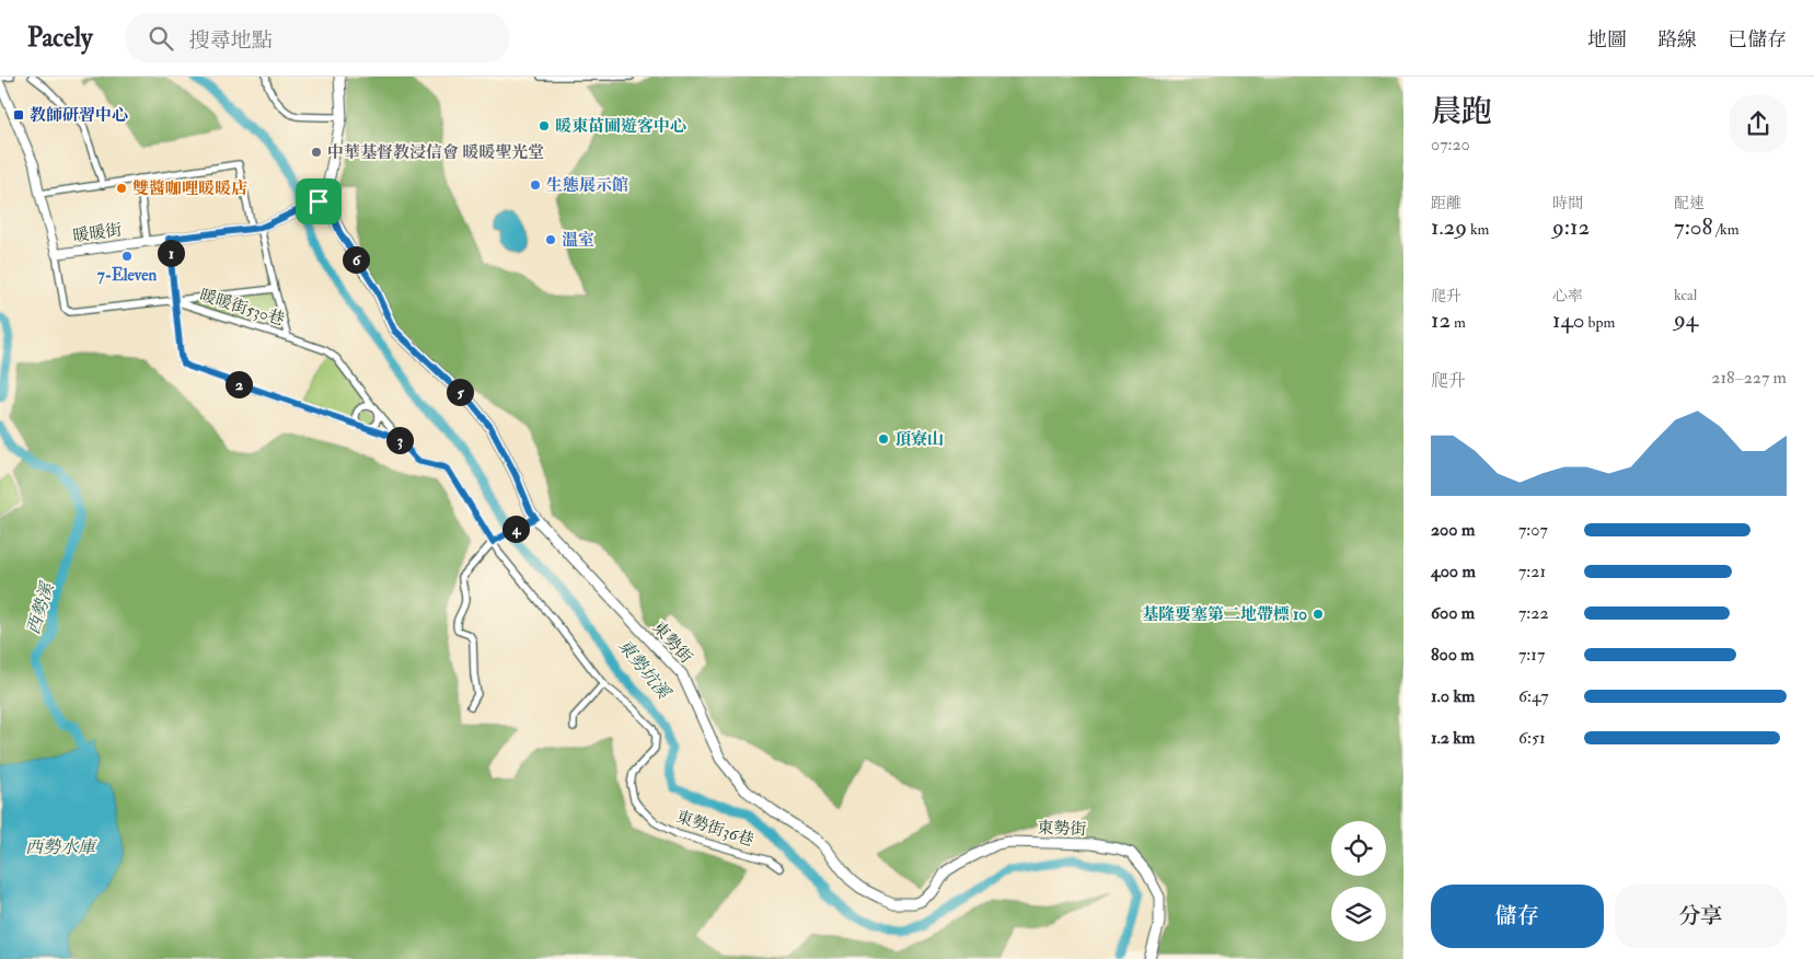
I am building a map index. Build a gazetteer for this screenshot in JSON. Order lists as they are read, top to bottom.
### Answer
{
  "streets": {
    "main road": ["東勢街"],
    "street": ["暖暖街", "暖暖街530巷", "東勢街36巷"]
  },
  "crossings": [
    ["暖暖街", "暖暖街530巷"],
    ["暖暖街", "東勢街"],
    ["暖暖街530巷", "東勢街36巷"]
  ],
  "water": ["西勢溪", "東勢坑溪", "西勢水庫"],
  "places": {
    "transit": ["教師研習中心"],
    "other": [
      "暖東苗圃遊客中心",
      "中華基督教浸信會 暖暖聖光堂",
      "生態展示館",
      "雙醬咖哩暖暖店",
      "溫室",
      "7-Eleven",
      "頂寮山",
      "基隆要塞第二地帶標 10"
    ]
  },
  "page": {
    "header": "Pacely",
    "search": "搜尋地點",
    "nav": ["地圖", "路線", "已儲存"],
    "heading": ["晨跑", "07:20"],
    "stats": [
      ["距離", "1.29 km"],
      ["時間", "9:12"],
      ["配速", "7:08 /km"],
      ["爬升", "12 m"],
      ["心率", "140 bpm"],
      ["kcal", "94"]
    ],
    "pins": [
      "1",
      "6",
      "2",
      "5",
      "3",
      "4"
    ],
    "chart": ["爬升", "218–227 m"],
    "list": [
      {
        "name": "200 m",
        "note": "7:07"
      },
      {
        "name": "400 m",
        "note": "7:21"
      },
      {
        "name": "600 m",
        "note": "7:22"
      },
      {
        "name": "800 m",
        "note": "7:17"
      },
      {
        "name": "1.0 km",
        "note": "6:47"
      },
      {
        "name": "1.2 km",
        "note": "6:51"
      }
    ],
    "buttons": ["儲存", "分享"]
  }
}
